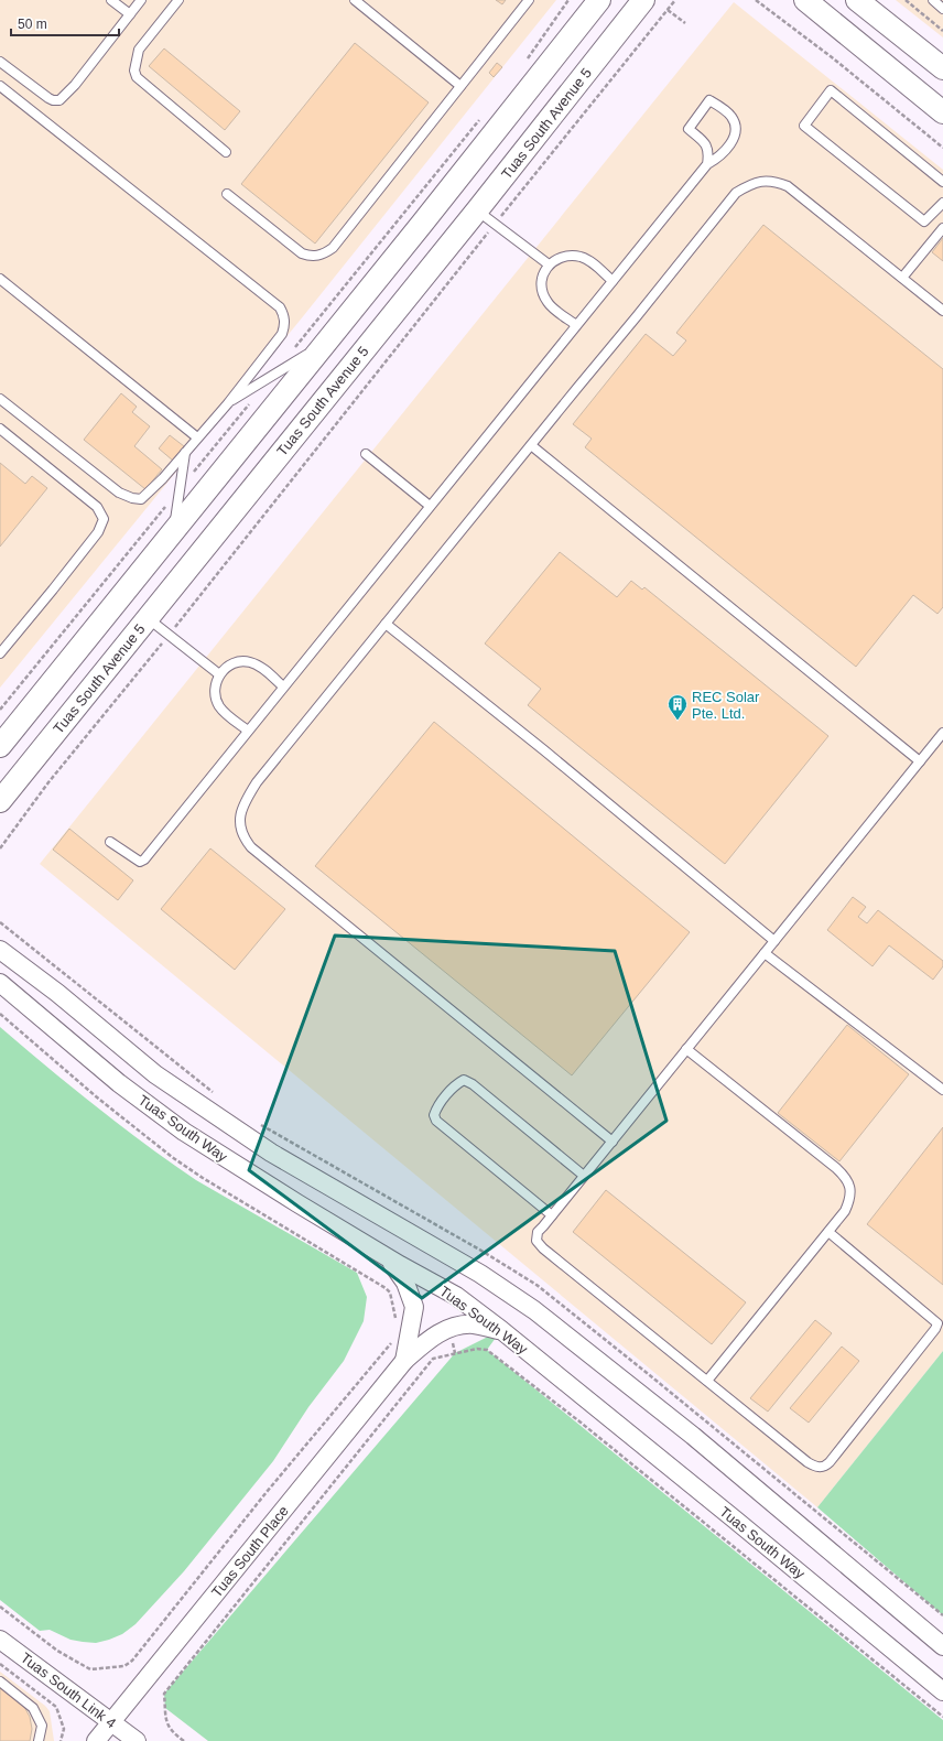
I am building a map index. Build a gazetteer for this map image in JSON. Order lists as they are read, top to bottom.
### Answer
{
  "streets": {
    "street": [
      "Tuas South Avenue 5",
      "Tuas South Way",
      "Tuas South Place",
      "Tuas South Link 4"
    ]
  },
  "crossings": [
    ["Tuas South Way", "Tuas South Place"],
    ["Tuas South Place", "Tuas South Link 4"]
  ],
  "places": {
    "building": ["REC Solar Pte. Ltd."]
  },
  "scale_bar": "50 m"
}
